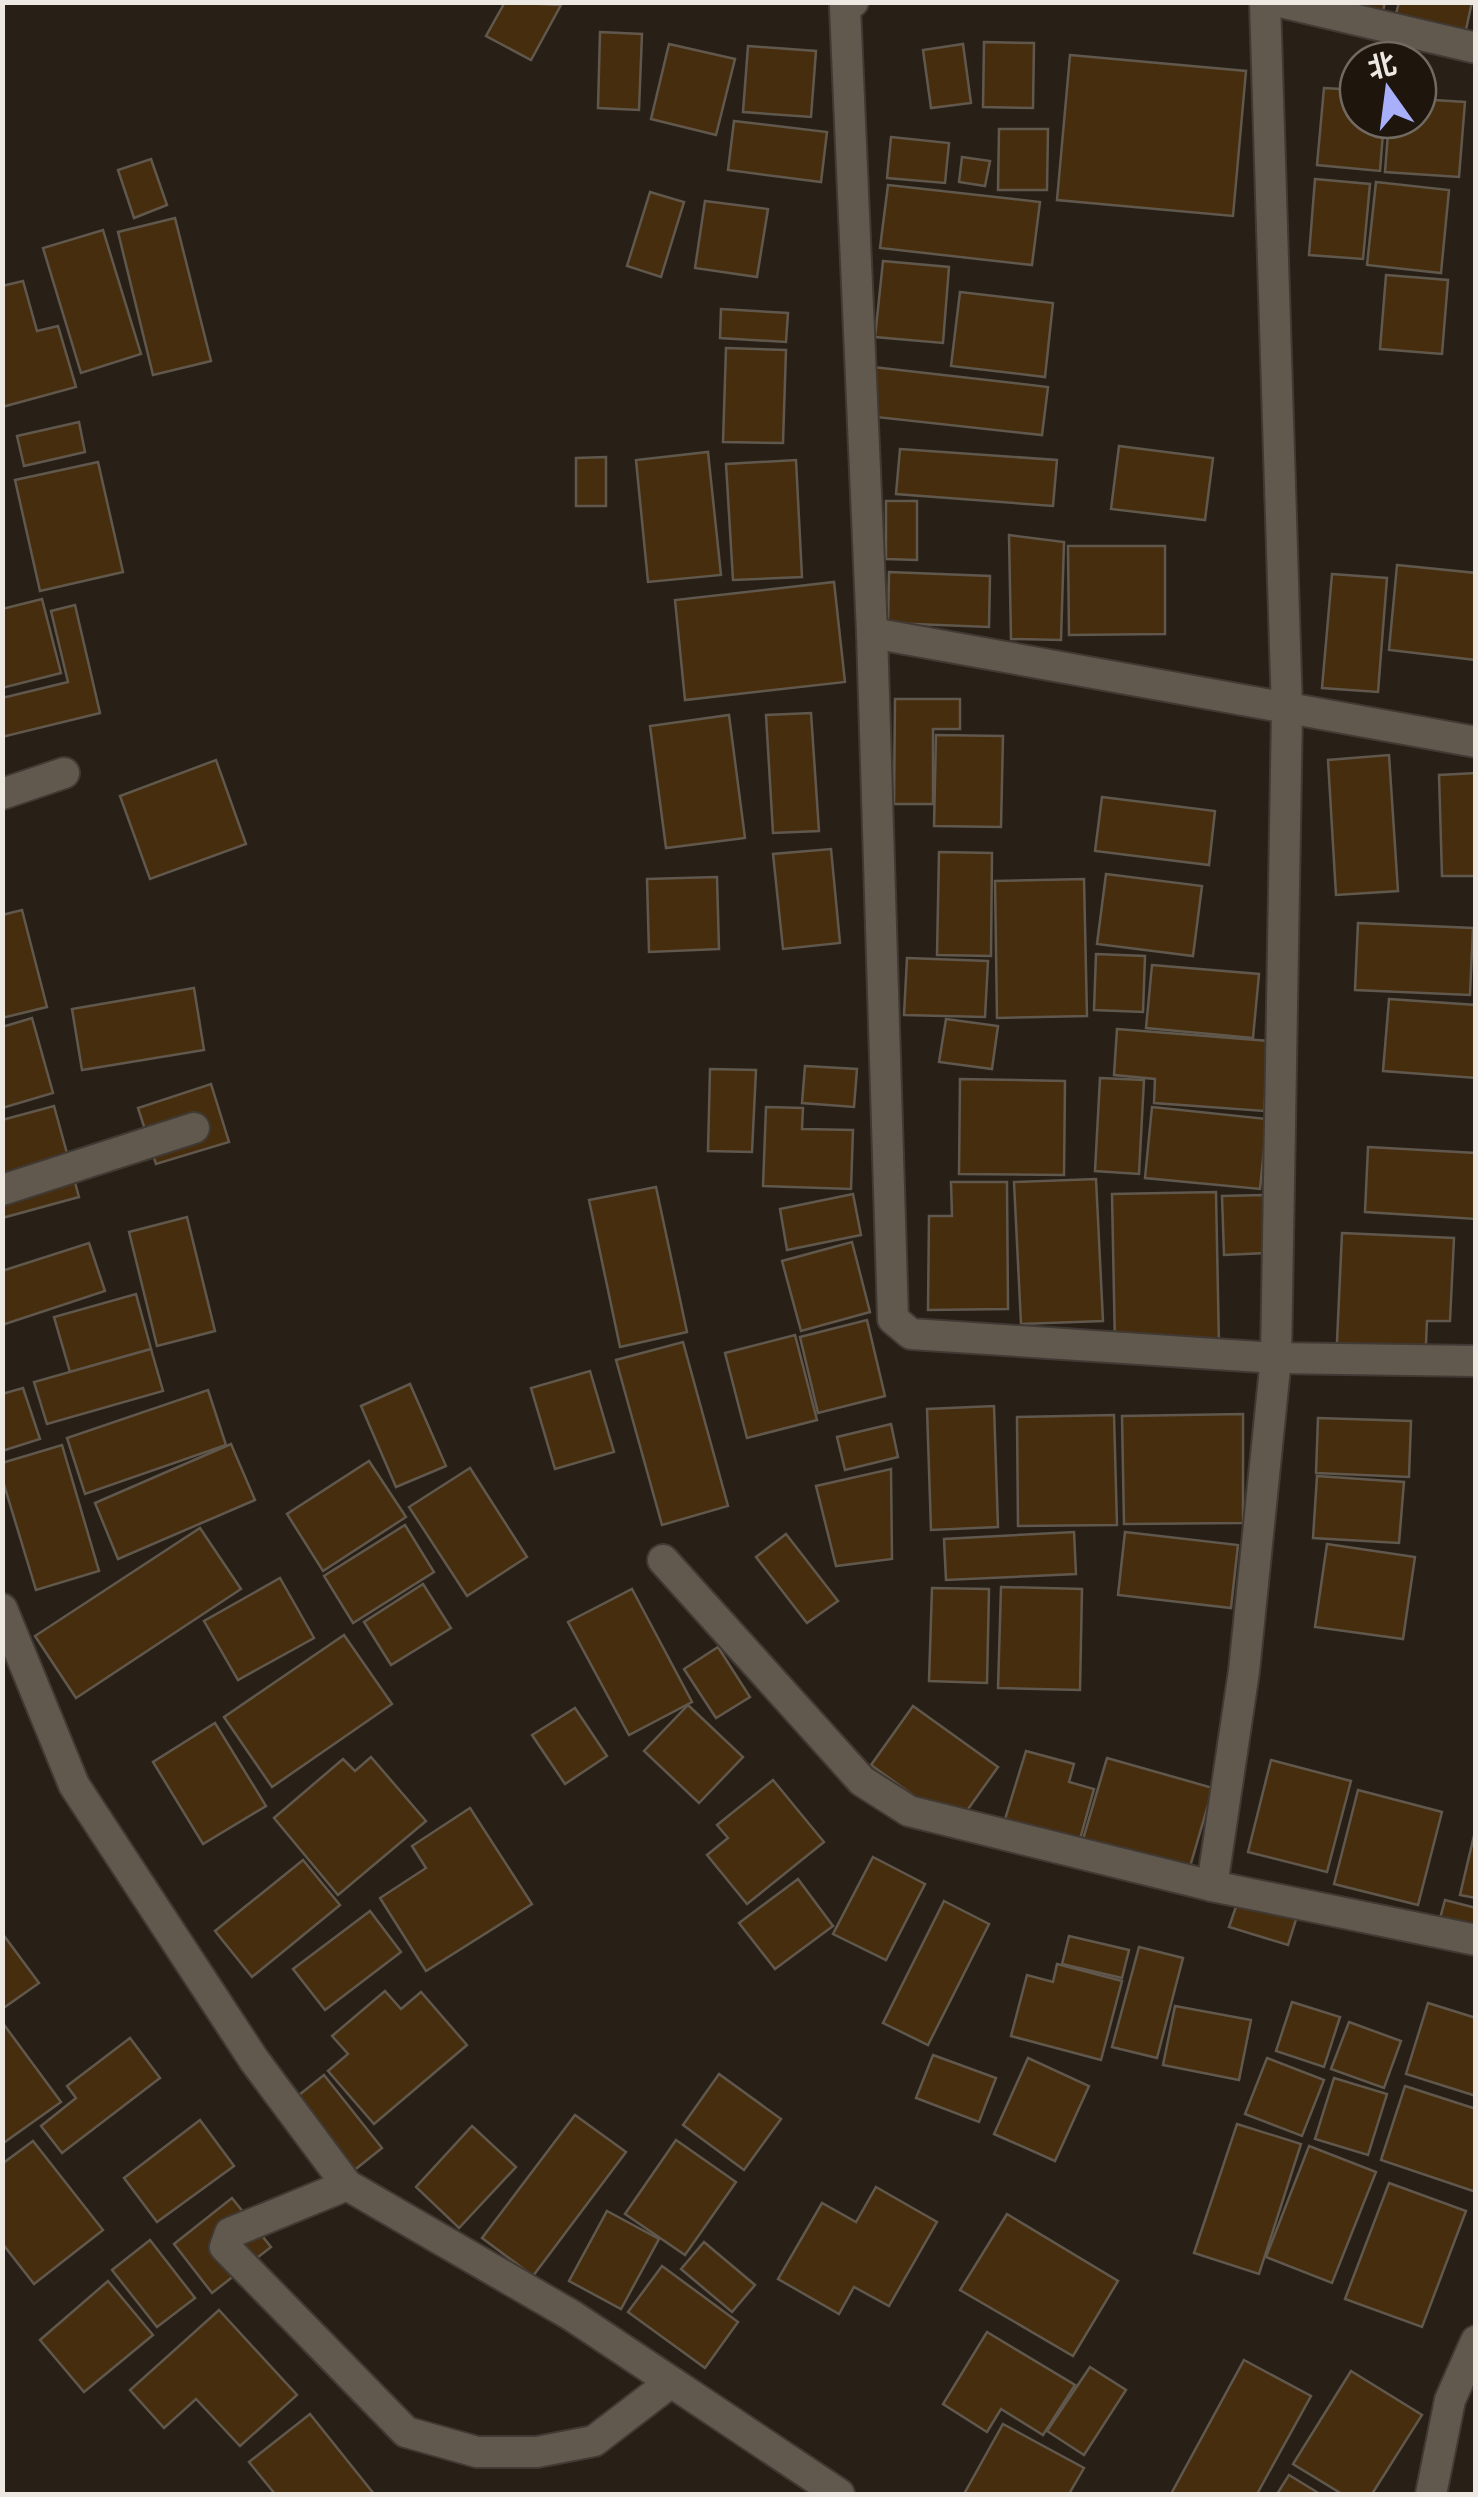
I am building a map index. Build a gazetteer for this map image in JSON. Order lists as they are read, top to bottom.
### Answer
{
  "north": "top"
}
